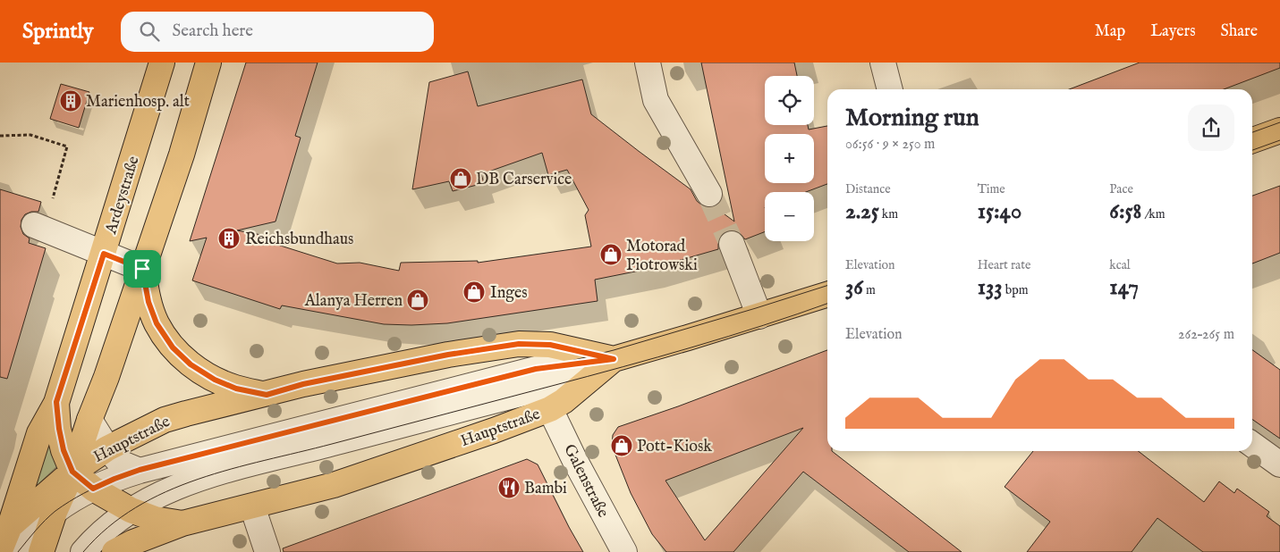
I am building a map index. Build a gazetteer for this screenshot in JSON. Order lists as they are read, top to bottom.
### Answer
{
  "streets": {
    "main road": ["Ardeystraße", "Hauptstraße"],
    "street": ["Galenstraße"]
  },
  "crossings": [
    ["Ardeystraße", "Hauptstraße"],
    ["Hauptstraße", "Galenstraße"]
  ],
  "places": {
    "building": ["Marienhosp. alt", "Reichsbundhaus"],
    "shop": [
      "DB Carservice",
      "Motorad Piotrowski",
      "Inges",
      "Alanya Herren",
      "Pott-Kiosk"
    ],
    "restaurant": ["Bambi"]
  },
  "page": {
    "header": "Sprintly",
    "search": "Search here",
    "nav": ["Map", "Layers", "Share"],
    "map_buttons": ["+", "−"],
    "heading": ["Morning run", "06:56 · 9 × 250 m"],
    "stats": [
      ["Distance", "2.25 km"],
      ["Time", "15:40"],
      ["Pace", "6:58 /km"],
      ["Elevation", "36 m"],
      ["Heart rate", "133 bpm"],
      ["kcal", "147"]
    ],
    "chart": ["Elevation", "262–265 m"]
  }
}
